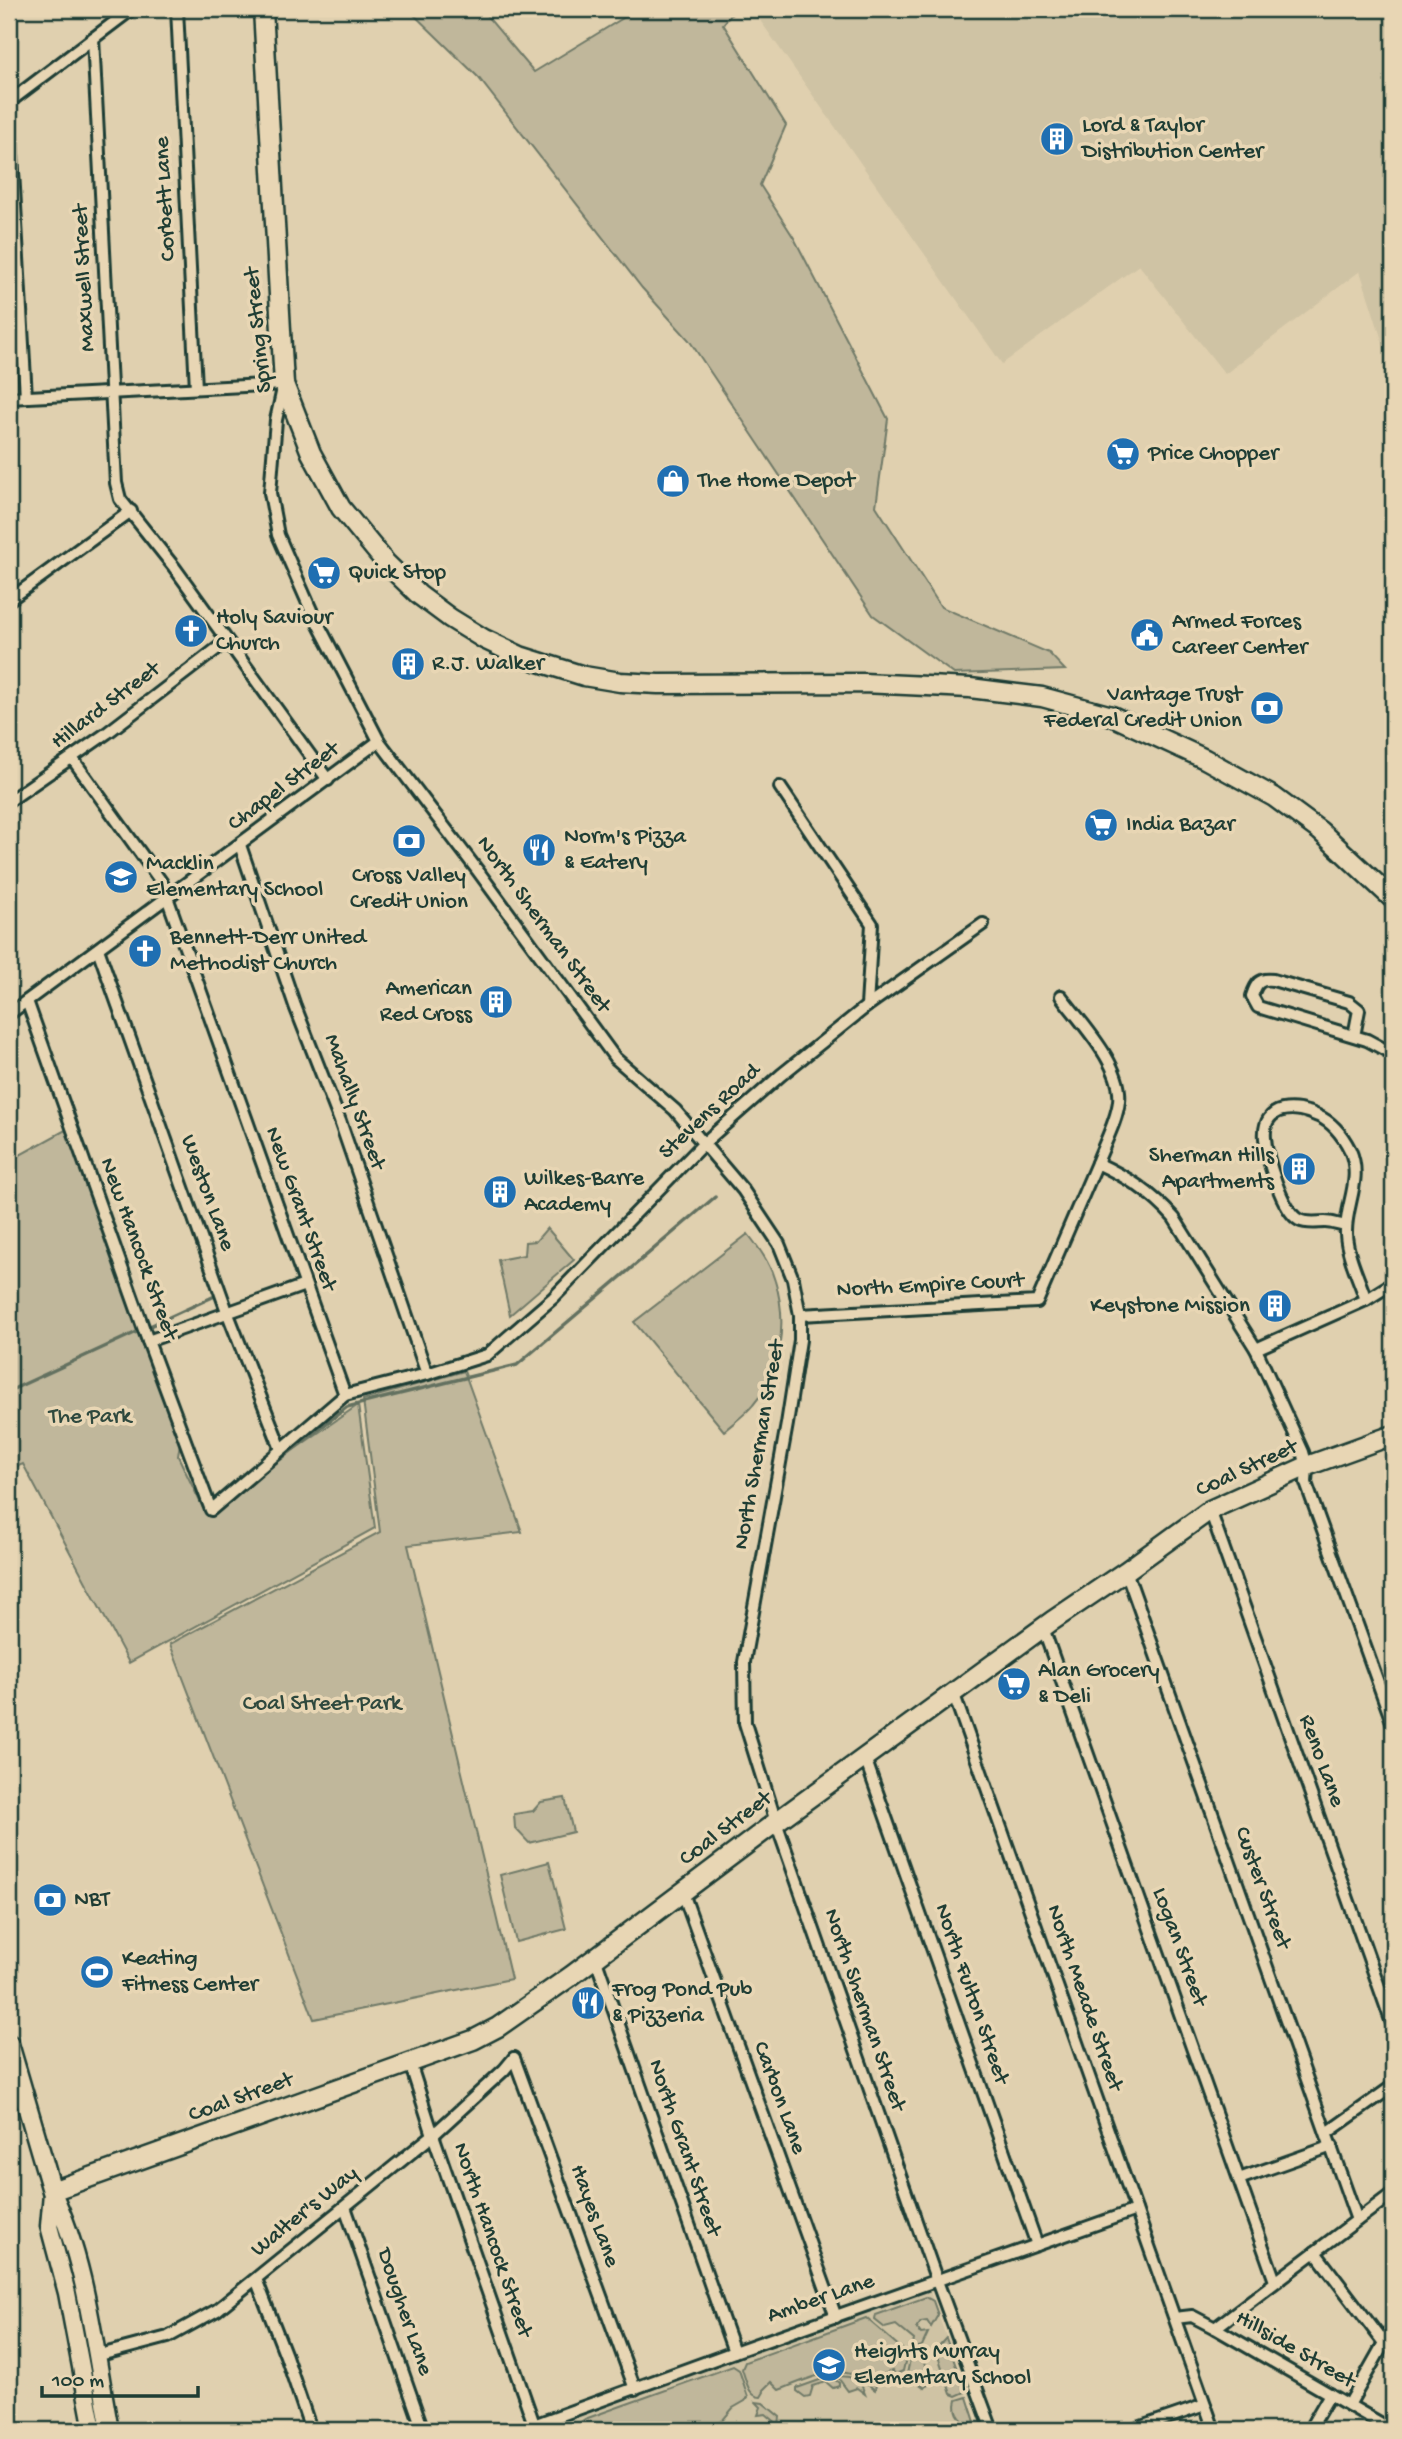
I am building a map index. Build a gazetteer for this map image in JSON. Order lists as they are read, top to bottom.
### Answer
{
  "streets": {
    "main road": ["Spring Street", "Coal Street"],
    "street": [
      "Corbett Lane",
      "Maxwell Street",
      "Hillard Street",
      "Chapel Street",
      "North Sherman Street",
      "Mahally Street",
      "Stevens Road",
      "Weston Lane",
      "New Grant Street",
      "New Hancock Street",
      "North Empire Court",
      "Reno Lane",
      "Custer Street",
      "Logan Street",
      "North Fulton Street",
      "North Meade Street",
      "Carbon Lane",
      "North Grant Street",
      "Walter's Way",
      "Hayes Lane",
      "North Hancock Street",
      "Amber Lane",
      "Dougher Lane",
      "Hillside Street"
    ]
  },
  "crossings": [
    ["Maxwell Street", "Hillard Street"],
    ["Maxwell Street", "Chapel Street"],
    ["Spring Street", "North Sherman Street"],
    ["Hillard Street", "New Grant Street"],
    ["Chapel Street", "North Sherman Street"],
    ["Chapel Street", "Mahally Street"],
    ["Chapel Street", "Weston Lane"],
    ["Chapel Street", "New Grant Street"],
    ["Chapel Street", "New Hancock Street"],
    ["North Sherman Street", "Stevens Road"],
    ["North Sherman Street", "North Empire Court"],
    ["North Sherman Street", "Coal Street"],
    ["North Sherman Street", "Amber Lane"],
    ["Mahally Street", "Stevens Road"],
    ["Weston Lane", "New Hancock Street"],
    ["Coal Street", "Reno Lane"],
    ["Coal Street", "Custer Street"],
    ["Coal Street", "Logan Street"],
    ["Coal Street", "North Fulton Street"],
    ["Coal Street", "North Meade Street"],
    ["Coal Street", "Carbon Lane"],
    ["Coal Street", "North Grant Street"],
    ["Coal Street", "North Hancock Street"],
    ["North Fulton Street", "Amber Lane"],
    ["North Meade Street", "Amber Lane"],
    ["North Meade Street", "Hillside Street"],
    ["Carbon Lane", "Amber Lane"],
    ["North Grant Street", "Amber Lane"],
    ["Walter's Way", "Hayes Lane"],
    ["Walter's Way", "North Hancock Street"],
    ["Walter's Way", "Dougher Lane"],
    ["Hayes Lane", "Amber Lane"],
    ["North Hancock Street", "Amber Lane"]
  ],
  "parks": ["The Park", "Coal Street Park"],
  "places": {
    "building": [
      "Lord & Taylor Distribution Center",
      "R.J. Walker",
      "American Red Cross",
      "Sherman Hills Apartments",
      "Wilkes-Barre Academy",
      "Keystone Mission"
    ],
    "supermarket": [
      "Price Chopper",
      "Quick Stop",
      "India Bazar",
      "Alan Grocery & Deli"
    ],
    "shop": ["The Home Depot"],
    "church": ["Holy Saviour Church", "Bennett-Derr United Methodist Church"],
    "public building": ["Armed Forces Career Center"],
    "bank": ["Vantage Trust Federal Credit Union", "Cross Valley Credit Union", "NBT"],
    "restaurant": ["Norm's Pizza & Eatery", "Frog Pond Pub & Pizzeria"],
    "school or university": ["Macklin Elementary School", "Heights Murray Elementary School"],
    "sports": ["Keating Fitness Center"]
  },
  "scale_bar": "100 m"
}
